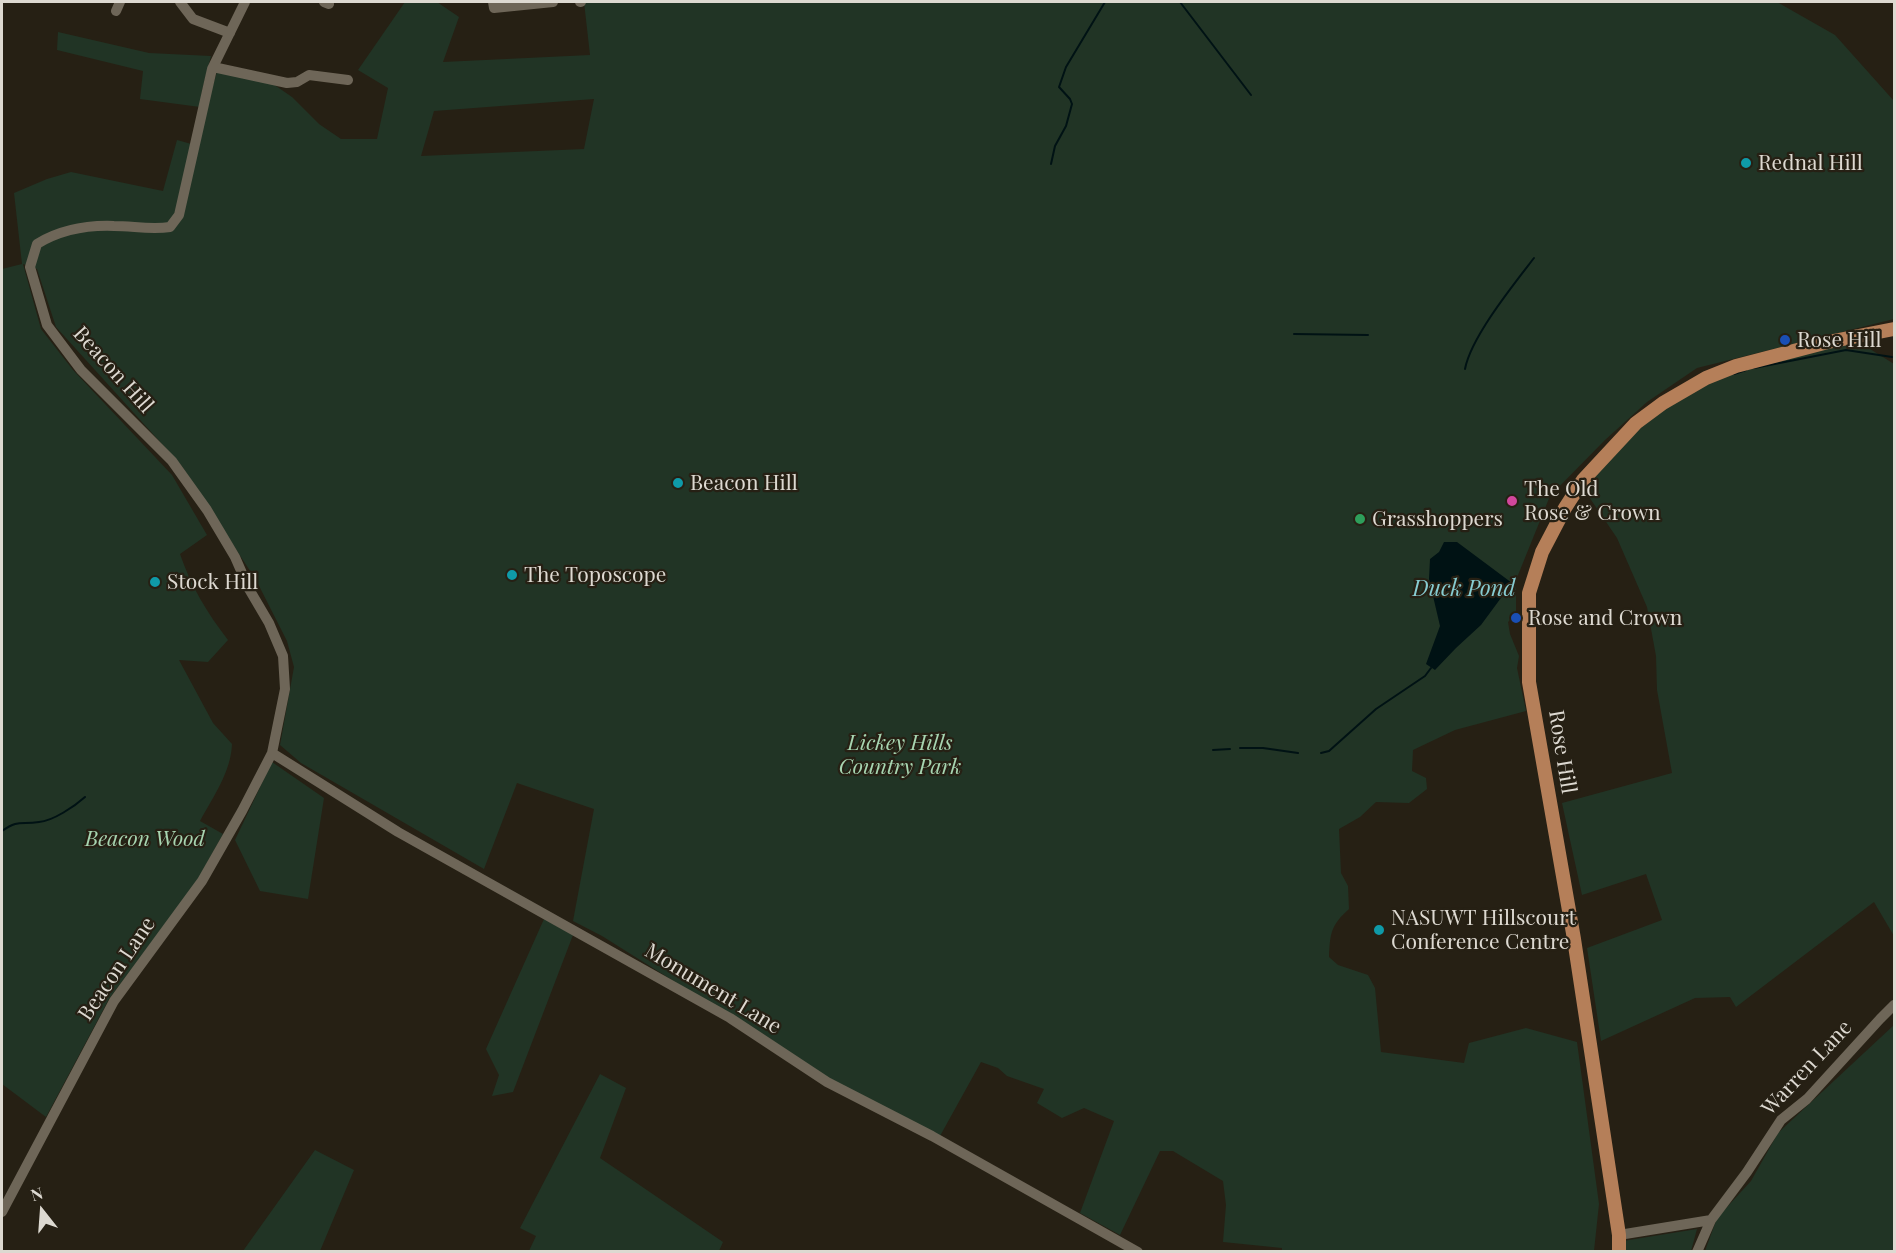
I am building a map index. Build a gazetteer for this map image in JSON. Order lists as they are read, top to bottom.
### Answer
{
  "streets": {
    "main road": ["Rose Hill"],
    "street": [
      "Beacon Hill",
      "Beacon Lane",
      "Monument Lane",
      "Warren Lane"
    ]
  },
  "crossings": [
    ["Beacon Hill", "Beacon Lane"],
    ["Beacon Hill", "Monument Lane"],
    ["Beacon Lane", "Monument Lane"]
  ],
  "water": ["Duck Pond"],
  "parks": ["Lickey Hills Country Park", "Beacon Wood"],
  "places": [
    "Rednal Hill",
    "Rose Hill",
    "Beacon Hill",
    "The Old Rose & Crown",
    "Grasshoppers",
    "The Toposcope",
    "Stock Hill",
    "Rose and Crown",
    "NASUWT Hillscourt Conference Centre"
  ],
  "north": "top"
}
